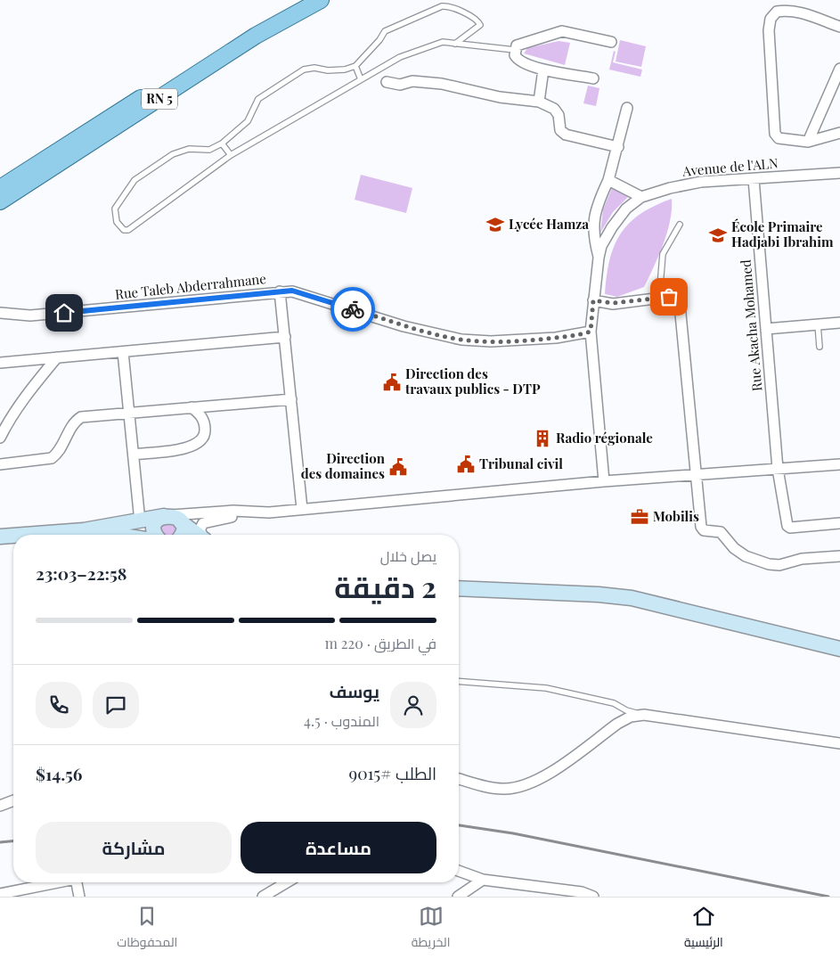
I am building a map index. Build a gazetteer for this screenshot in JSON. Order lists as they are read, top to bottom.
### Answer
{
  "streets": {
    "main road": ["RN 5"],
    "street": ["Avenue de l'ALN", "Rue Taleb Abderrahmane", "Rue Akacha Mohamed"]
  },
  "crossings": [
    ["Avenue de l'ALN", "Rue Taleb Abderrahmane"],
    ["Avenue de l'ALN", "Rue Akacha Mohamed"]
  ],
  "places": {
    "school or university": ["Lycée Hamza", "École Primaire Hadjabi Ibrahim"],
    "public building": ["Direction des travaux publics - DTP", "Tribunal civil", "Direction des domaines"],
    "building": ["Radio régionale"],
    "office": ["Mobilis"]
  },
  "page": {
    "heading": ["2 دقيقة", "يصل خلال", "22:58–23:03"],
    "panel": [
      "يوسف",
      "المندوب · 4.5",
      "الطلب #9015",
      "$14.56"
    ],
    "bar": "في الطريق · 220 m",
    "buttons": ["مساعدة", "مشاركة"],
    "tabs": ["الرئيسية", "الخريطة", "المحفوظات"]
  }
}
